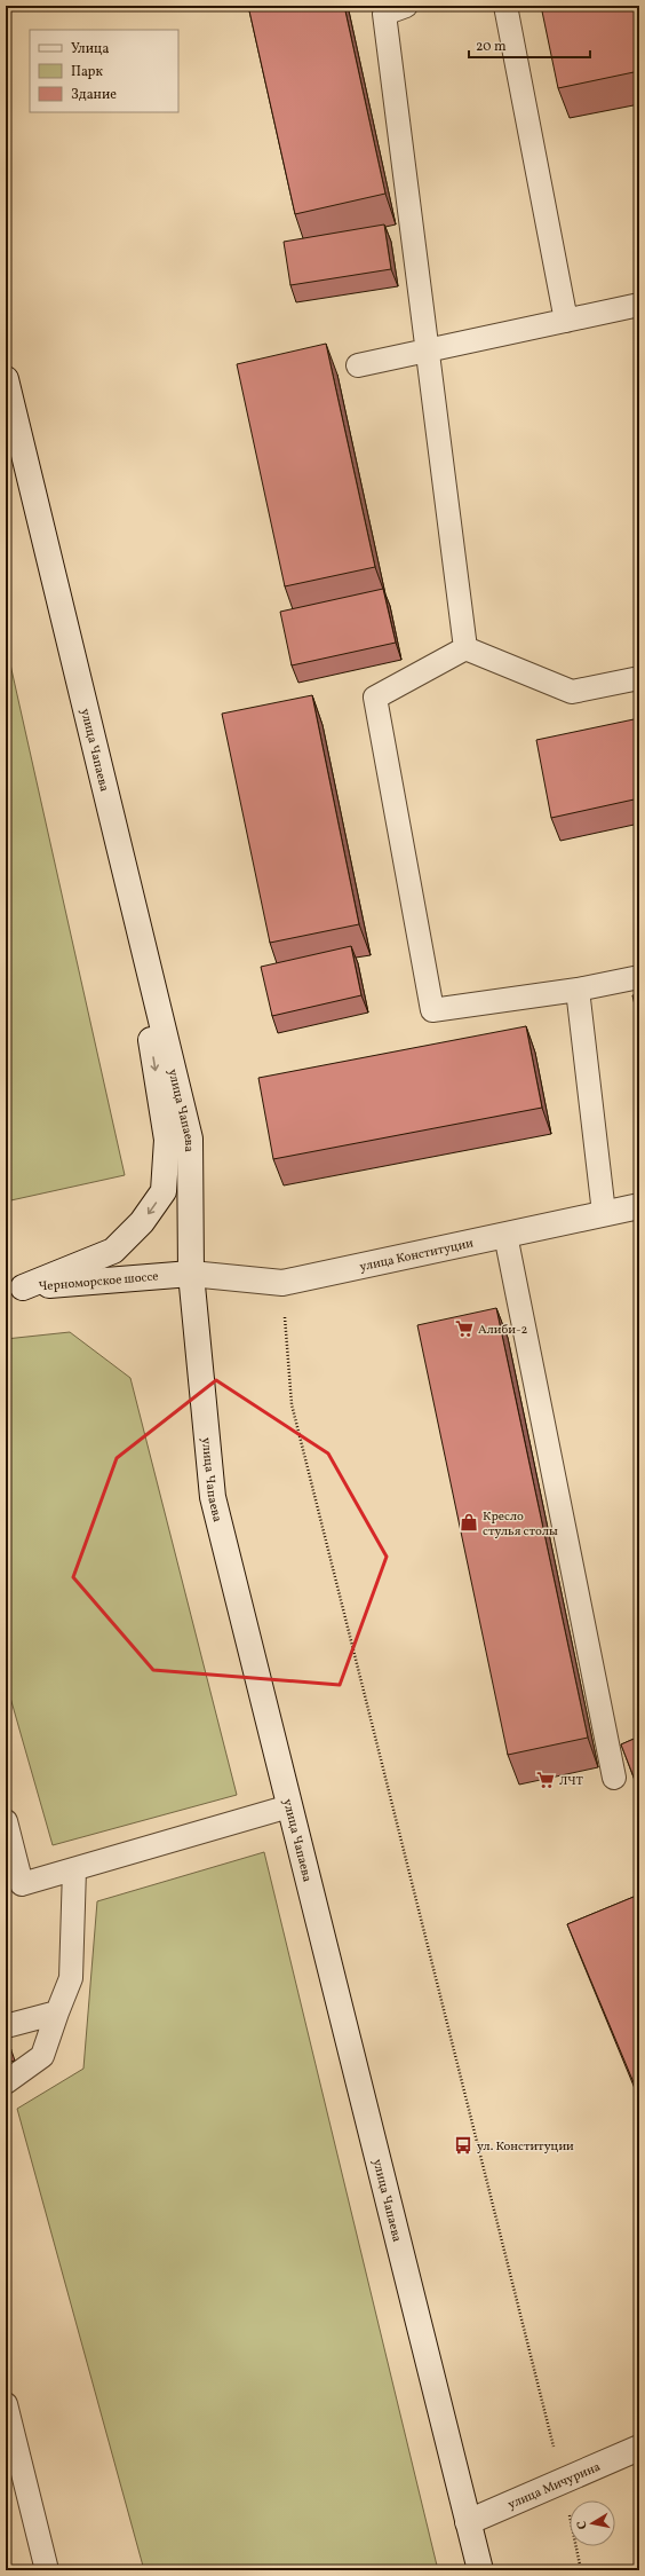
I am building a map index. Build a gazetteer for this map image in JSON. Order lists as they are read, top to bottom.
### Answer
{
  "streets": {
    "main road": [
      "улица Чапаева",
      "улица Конституции",
      "Черноморское шоссе",
      "улица Мичурина"
    ]
  },
  "crossings": [
    ["улица Чапаева", "улица Конституции"],
    ["улица Чапаева", "Черноморское шоссе"],
    ["улица Чапаева", "улица Мичурина"],
    ["улица Конституции", "Черноморское шоссе"]
  ],
  "places": {
    "supermarket": ["Алиби-2", "ЛЧТ"],
    "shop": ["Кресло стулья столы"],
    "bus stop": ["ул. Конституции"]
  },
  "legend": ["Улица", "Парк", "Здание"],
  "scale_bar": "20 m",
  "north": "left"
}
